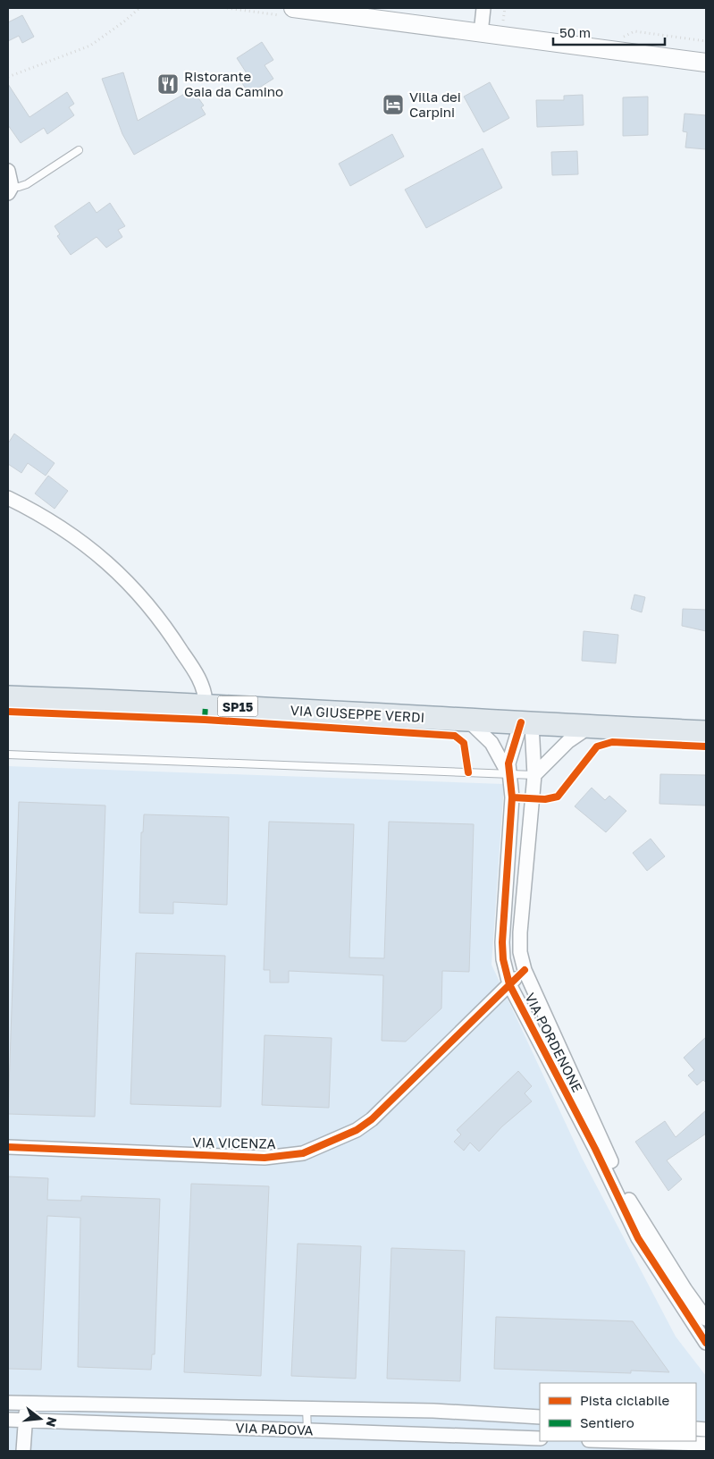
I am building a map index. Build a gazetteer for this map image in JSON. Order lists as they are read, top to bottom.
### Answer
{
  "streets": {
    "main road": ["SP15", "VIA GIUSEPPE VERDI"],
    "street": ["VIA PORDENONE", "VIA VICENZA", "VIA PADOVA"]
  },
  "crossings": [
    ["VIA GIUSEPPE VERDI", "VIA PORDENONE"],
    ["VIA PORDENONE", "VIA VICENZA"]
  ],
  "places": {
    "restaurant": ["Ristorante Gaia da Camino"],
    "hotel": ["Villa dei Carpini"]
  },
  "legend": ["Pista ciclabile", "Sentiero"],
  "scale_bar": "50 m",
  "north": "right"
}
